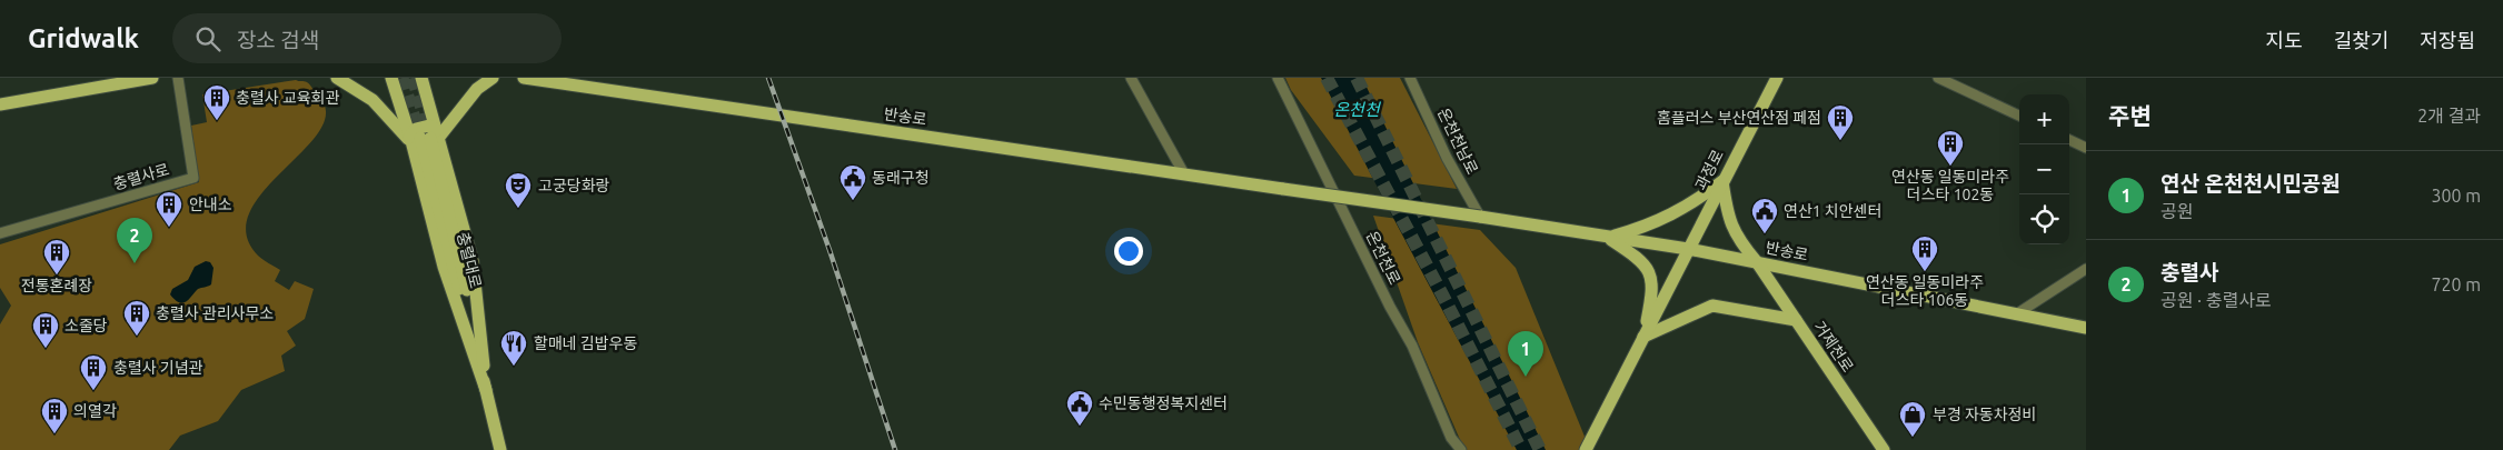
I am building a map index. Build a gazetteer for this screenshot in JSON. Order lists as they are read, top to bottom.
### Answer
{
  "streets": {
    "main road": ["반송로", "과정로", "거제천로"],
    "street": ["온천천남로", "충렬사로", "온천천로"]
  },
  "crossings": [
    ["반송로", "온천천남로"],
    ["반송로", "과정로"],
    ["반송로", "거제천로"],
    ["과정로", "거제천로"]
  ],
  "water": ["온천천"],
  "places": {
    "building": [
      "충렬사 교육회관",
      "홈플러스 부산연산점 페점",
      "연산동 일동미라주 더스타 102동",
      "안내소",
      "연산동 일동미라주 더스타 106동",
      "전통혼례장",
      "충렬사 관리사무소",
      "소줄당",
      "충렬사 기념관",
      "의열각"
    ],
    "public building": ["동래구청", "연산1 치안센터", "수민동행정복지센터"],
    "theatre": ["고궁당화랑"],
    "restaurant": ["할매네 김밥우동"],
    "shop": ["부경 자동차정비"]
  },
  "page": {
    "header": "Gridwalk",
    "search": "장소 검색",
    "nav": ["지도", "길찾기", "저장됨"],
    "heading": ["주변", "2개 결과"],
    "map_buttons": ["+", "−"],
    "list": [
      {
        "mark": "1",
        "name": "연산 온천천시민공원",
        "note": "공원",
        "value": "300 m"
      },
      {
        "mark": "2",
        "name": "충렬사",
        "note": "공원 · 충렬사로",
        "value": "720 m"
      }
    ],
    "pins": ["2", "1"]
  }
}
